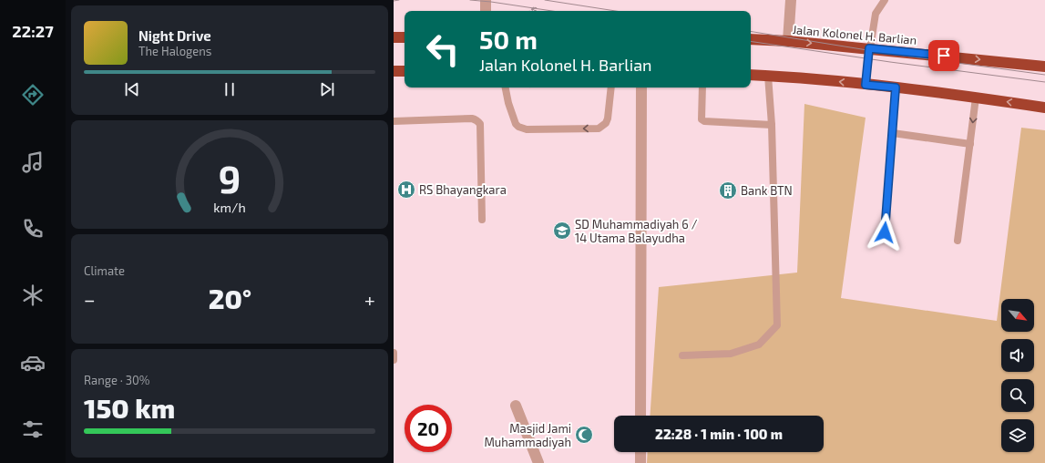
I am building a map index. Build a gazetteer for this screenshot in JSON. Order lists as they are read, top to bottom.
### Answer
{
  "streets": {
    "highway": ["Jalan Kolonel H. Barlian"]
  },
  "places": {
    "hospital": ["RS Bhayangkara"],
    "building": ["Bank BTN"],
    "school or university": ["SD Muhammadiyah 6 / 14 Utama Balayudha"],
    "mosque": ["Masjid Jami Muhammadiyah"]
  },
  "north": "bottom right",
  "page": {
    "tabs": "22:27",
    "turn": ["50 m", "Jalan Kolonel H. Barlian"],
    "song": ["Night Drive", "The Halogens"],
    "tile": [
      "Climate",
      ["Range · 30%", "150 km"]
    ],
    "heat": ["−", "20°", "+"],
    "limit": "20",
    "trip": "22:28 · 1 min · 100 m",
    "gauge": ["9", "km/h"]
  }
}
